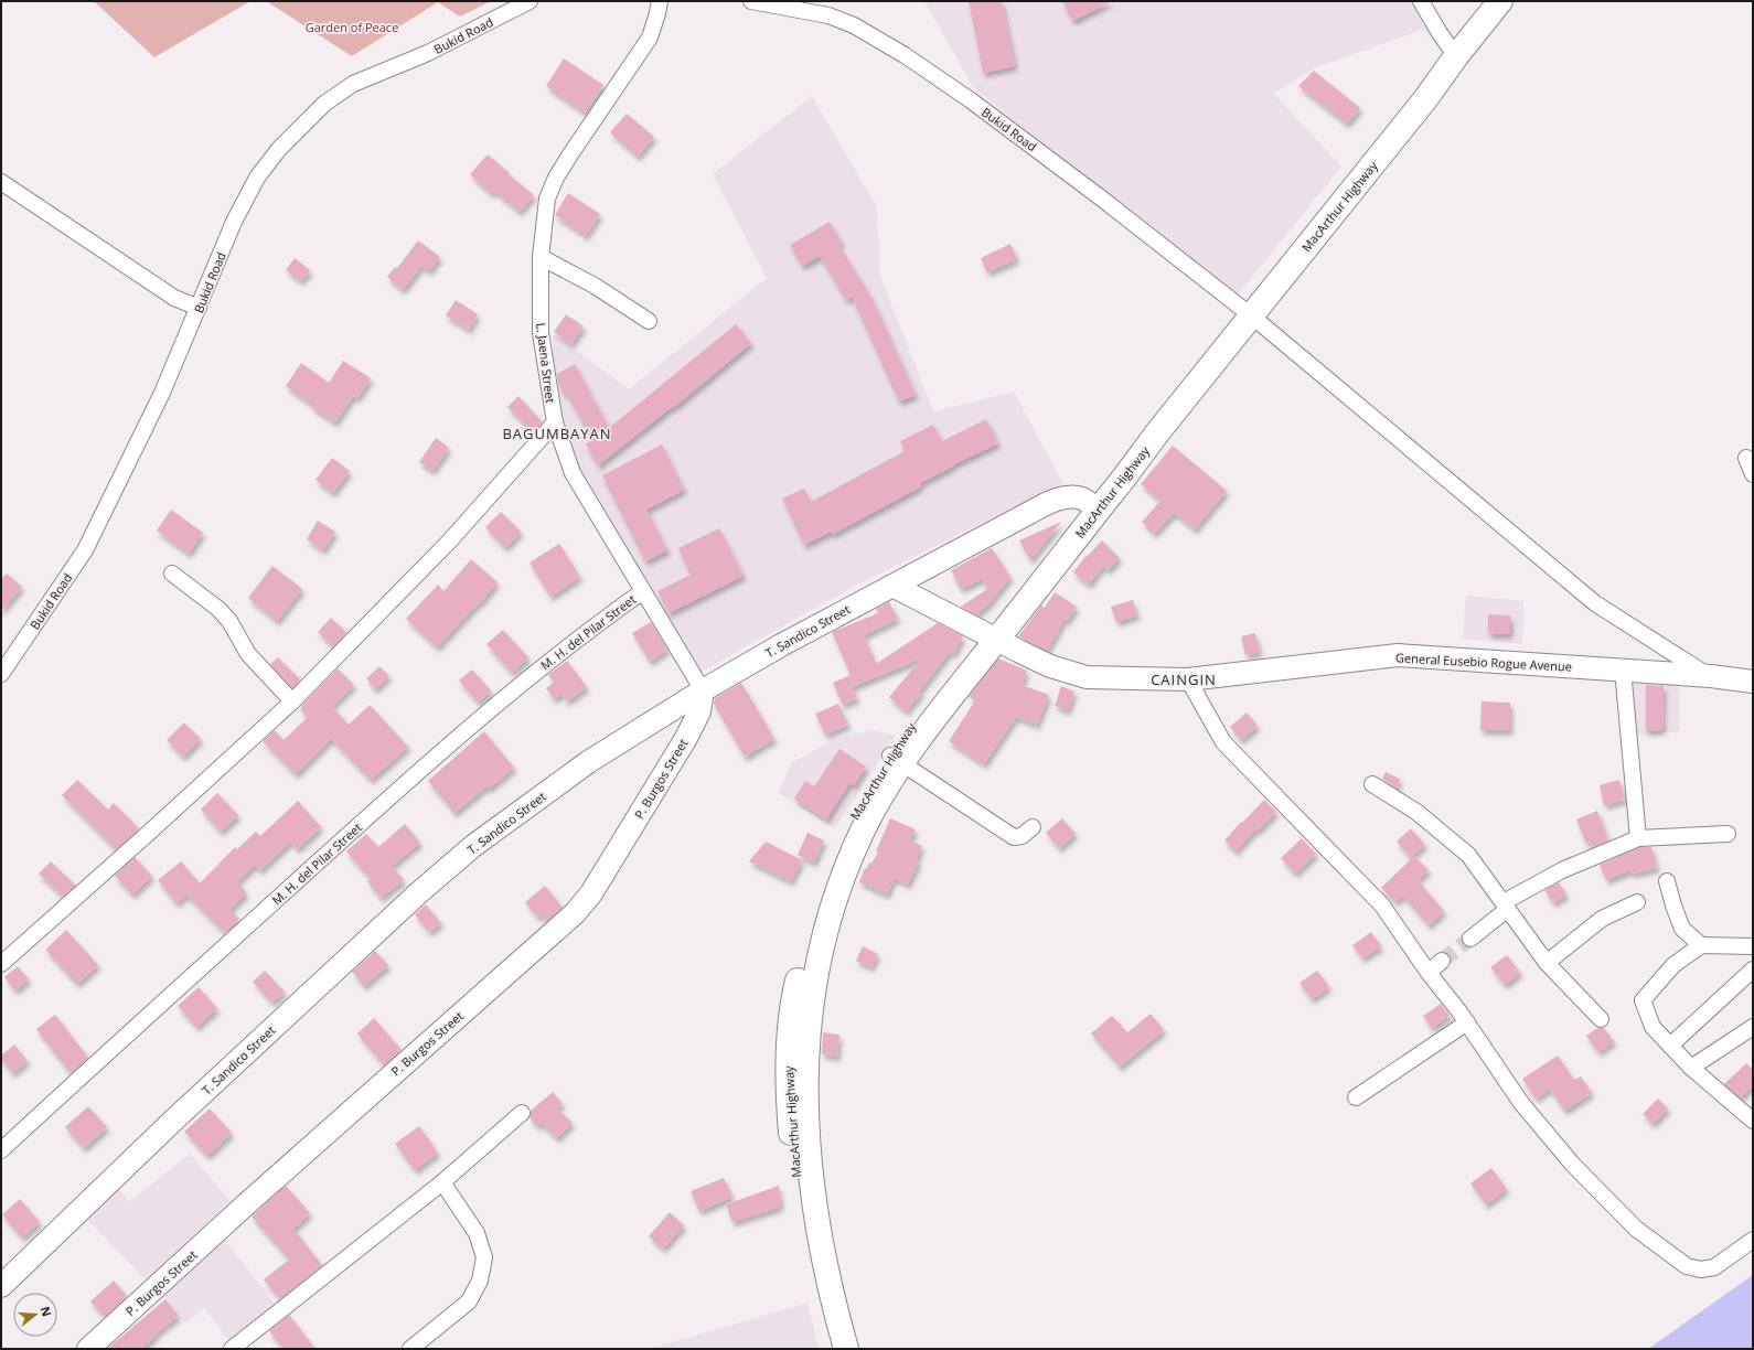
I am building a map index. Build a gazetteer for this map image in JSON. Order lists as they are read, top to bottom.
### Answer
{
  "streets": {
    "highway": ["MacArthur Highway"],
    "main road": ["T. Sandico Street", "General Eusebio Rogue Avenue", "P. Burgos Street"],
    "street": ["Bukid Road", "L. Jaena Street", "M. H. del Pilar Street"]
  },
  "crossings": [
    ["Bukid Road", "MacArthur Highway"],
    ["Bukid Road", "General Eusebio Rogue Avenue"],
    ["MacArthur Highway", "T. Sandico Street"],
    ["MacArthur Highway", "General Eusebio Rogue Avenue"],
    ["L. Jaena Street", "T. Sandico Street"],
    ["L. Jaena Street", "M. H. del Pilar Street"],
    ["L. Jaena Street", "P. Burgos Street"],
    ["T. Sandico Street", "General Eusebio Rogue Avenue"],
    ["T. Sandico Street", "P. Burgos Street"]
  ],
  "districts": ["BAGUMBAYAN", "CAINGIN"],
  "parks": ["Garden of Peace"],
  "north": "right"
}
